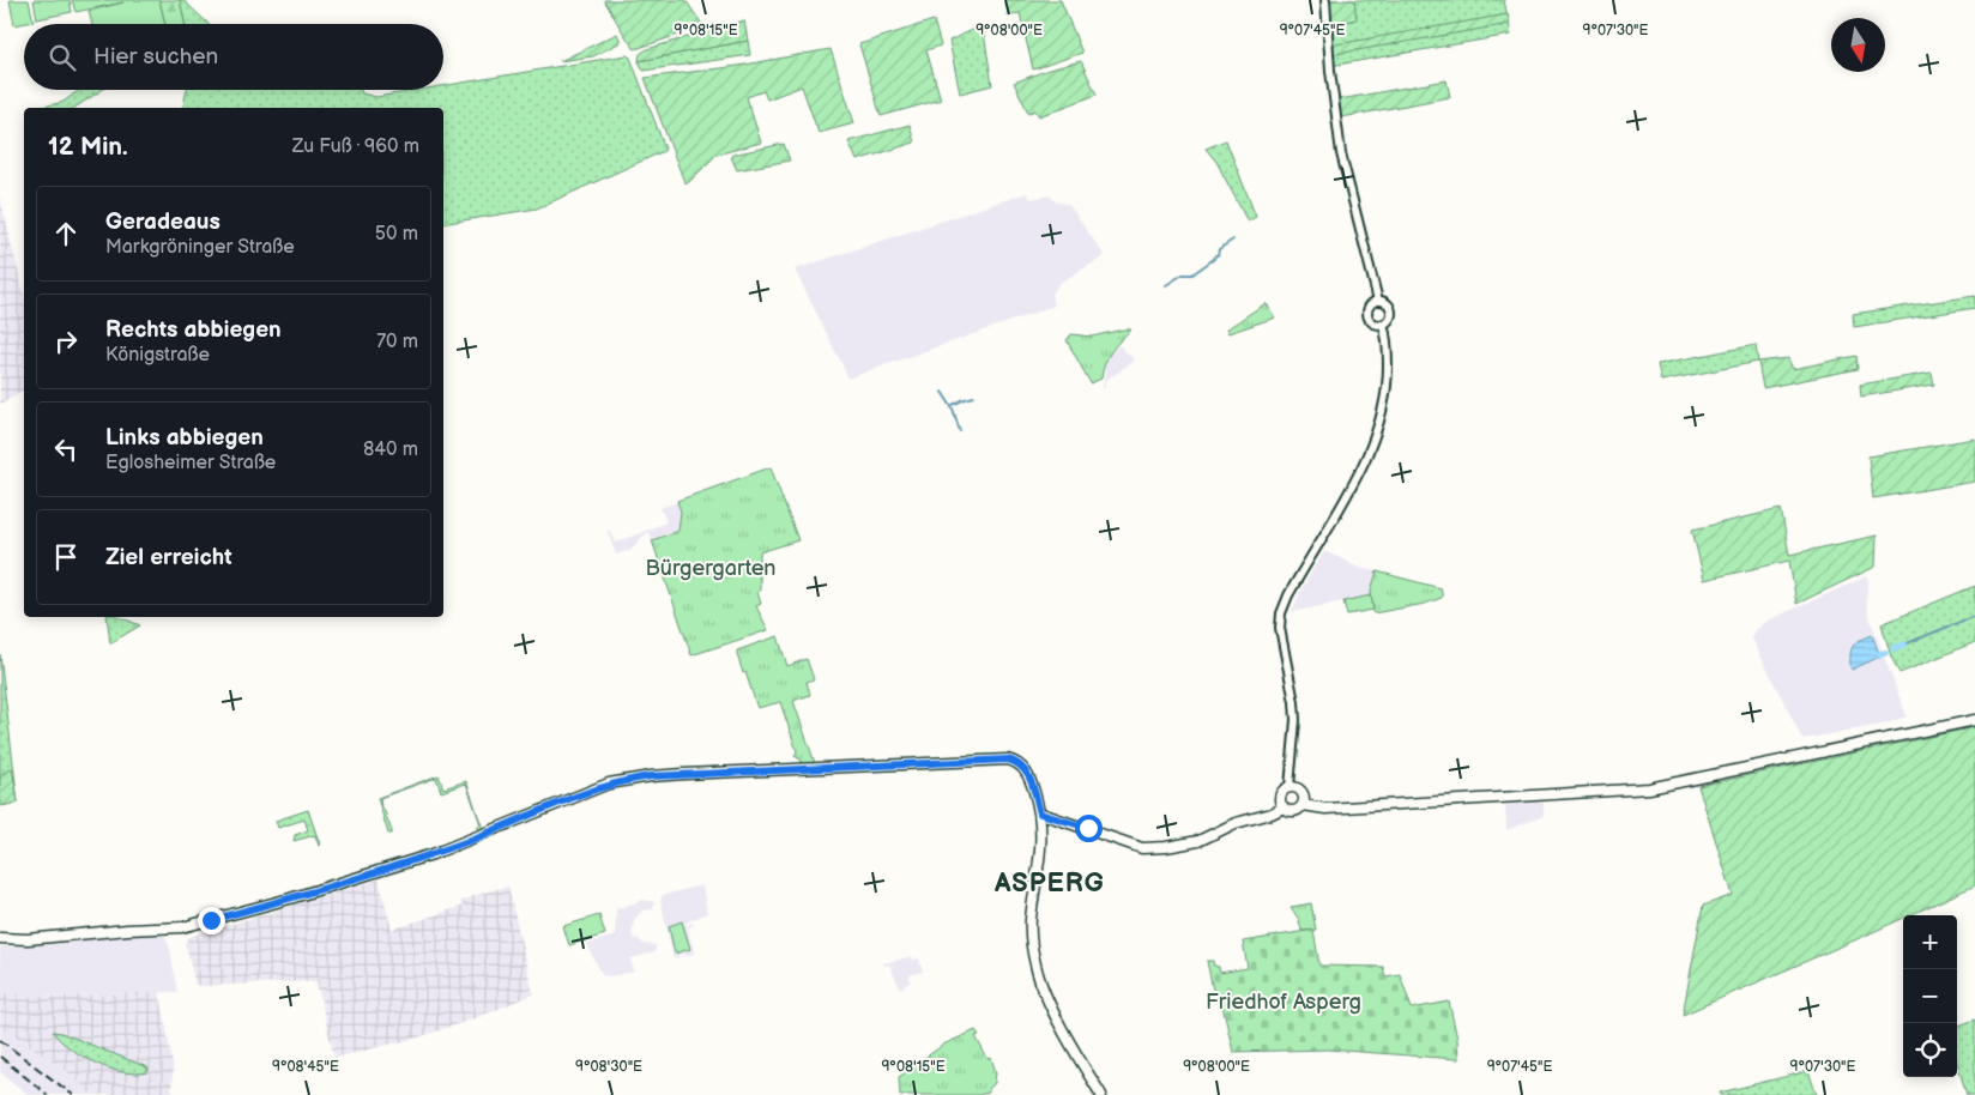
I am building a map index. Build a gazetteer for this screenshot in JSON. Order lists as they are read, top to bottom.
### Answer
{
  "districts": ["ASPERG"],
  "parks": ["Bürgergarten", "Friedhof Asperg"],
  "north": "bottom",
  "page": {
    "search": "Hier suchen",
    "heading": ["12 Min.", "Zu Fuß · 960 m"],
    "list": [
      ["Geradeaus", "Markgröninger Straße", "50 m"],
      ["Rechts abbiegen", "Königstraße", "70 m"],
      ["Links abbiegen", "Eglosheimer Straße", "840 m"],
      "Ziel erreicht"
    ],
    "map_buttons": ["+", "−"]
  },
  "coordinates": [
    "9°08'15\"E",
    "9°08'00\"E",
    "9°07'45\"E",
    "9°07'30\"E",
    "9°08'45\"E",
    "9°08'30\"E"
  ]
}
